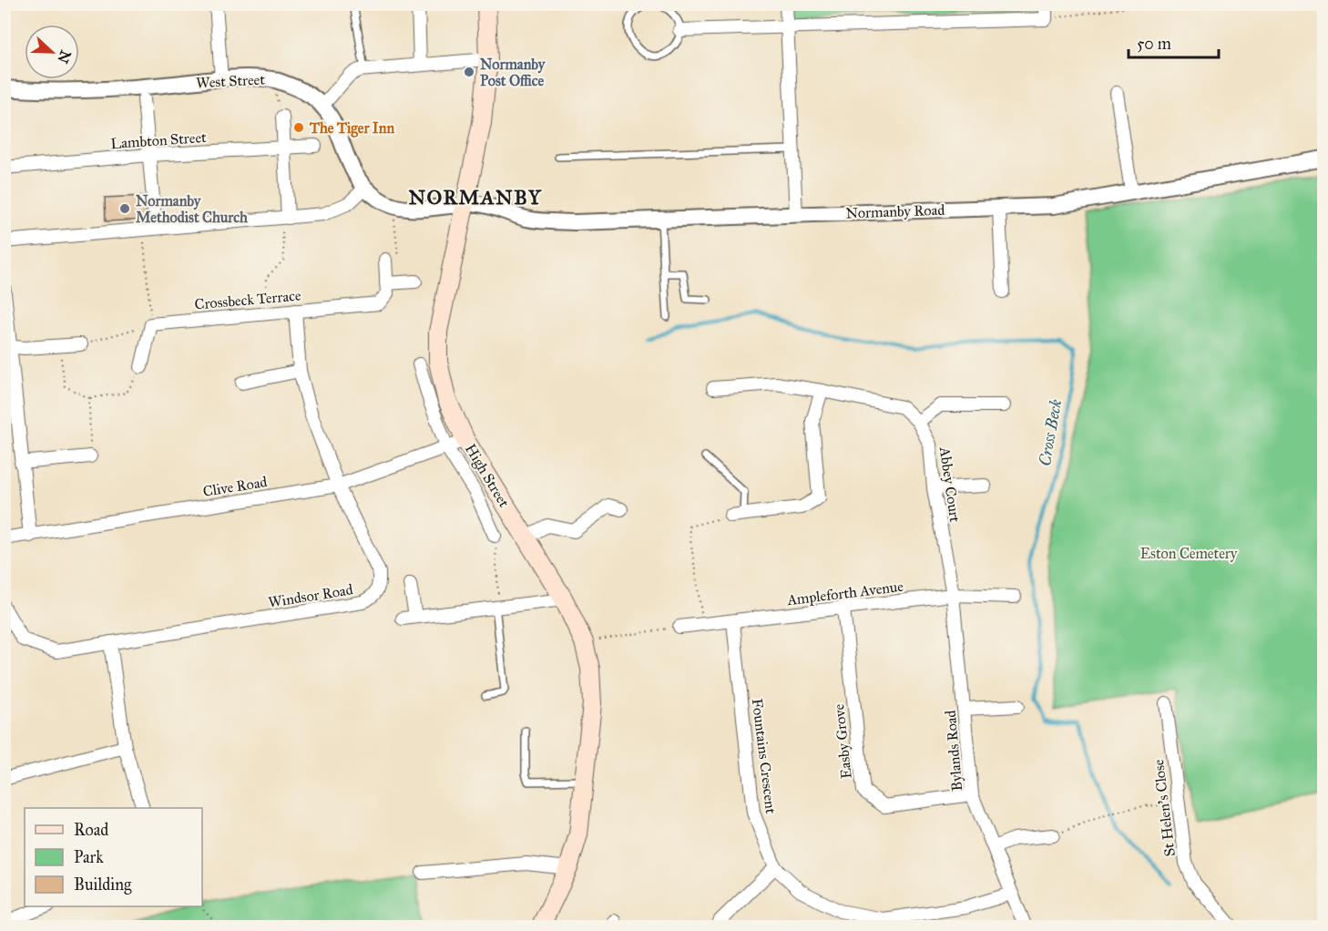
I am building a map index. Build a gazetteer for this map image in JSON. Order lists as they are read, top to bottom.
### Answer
{
  "streets": {
    "main road": ["High Street"],
    "street": [
      "West Street",
      "Lambton Street",
      "Normanby Road",
      "Crossbeck Terrace",
      "Abbey Court",
      "Clive Road",
      "Ampleforth Avenue",
      "Windsor Road",
      "Easby Grove",
      "Bylands Road",
      "Fountains Crescent",
      "St Helen's Close"
    ]
  },
  "crossings": [
    ["Normanby Road", "High Street"],
    ["Crossbeck Terrace", "Windsor Road"],
    ["High Street", "Clive Road"],
    ["Abbey Court", "Ampleforth Avenue"],
    ["Abbey Court", "Bylands Road"],
    ["Clive Road", "Windsor Road"],
    ["Ampleforth Avenue", "Easby Grove"],
    ["Ampleforth Avenue", "Bylands Road"],
    ["Ampleforth Avenue", "Fountains Crescent"],
    ["Easby Grove", "Bylands Road"],
    ["Bylands Road", "Fountains Crescent"]
  ],
  "districts": ["NORMANBY"],
  "water": ["Cross Beck"],
  "parks": ["Eston Cemetery"],
  "places": ["Normanby Post Office", "The Tiger Inn", "Normanby Methodist Church"],
  "legend": ["Road", "Park", "Building"],
  "scale_bar": "50 m",
  "north": "right"
}
